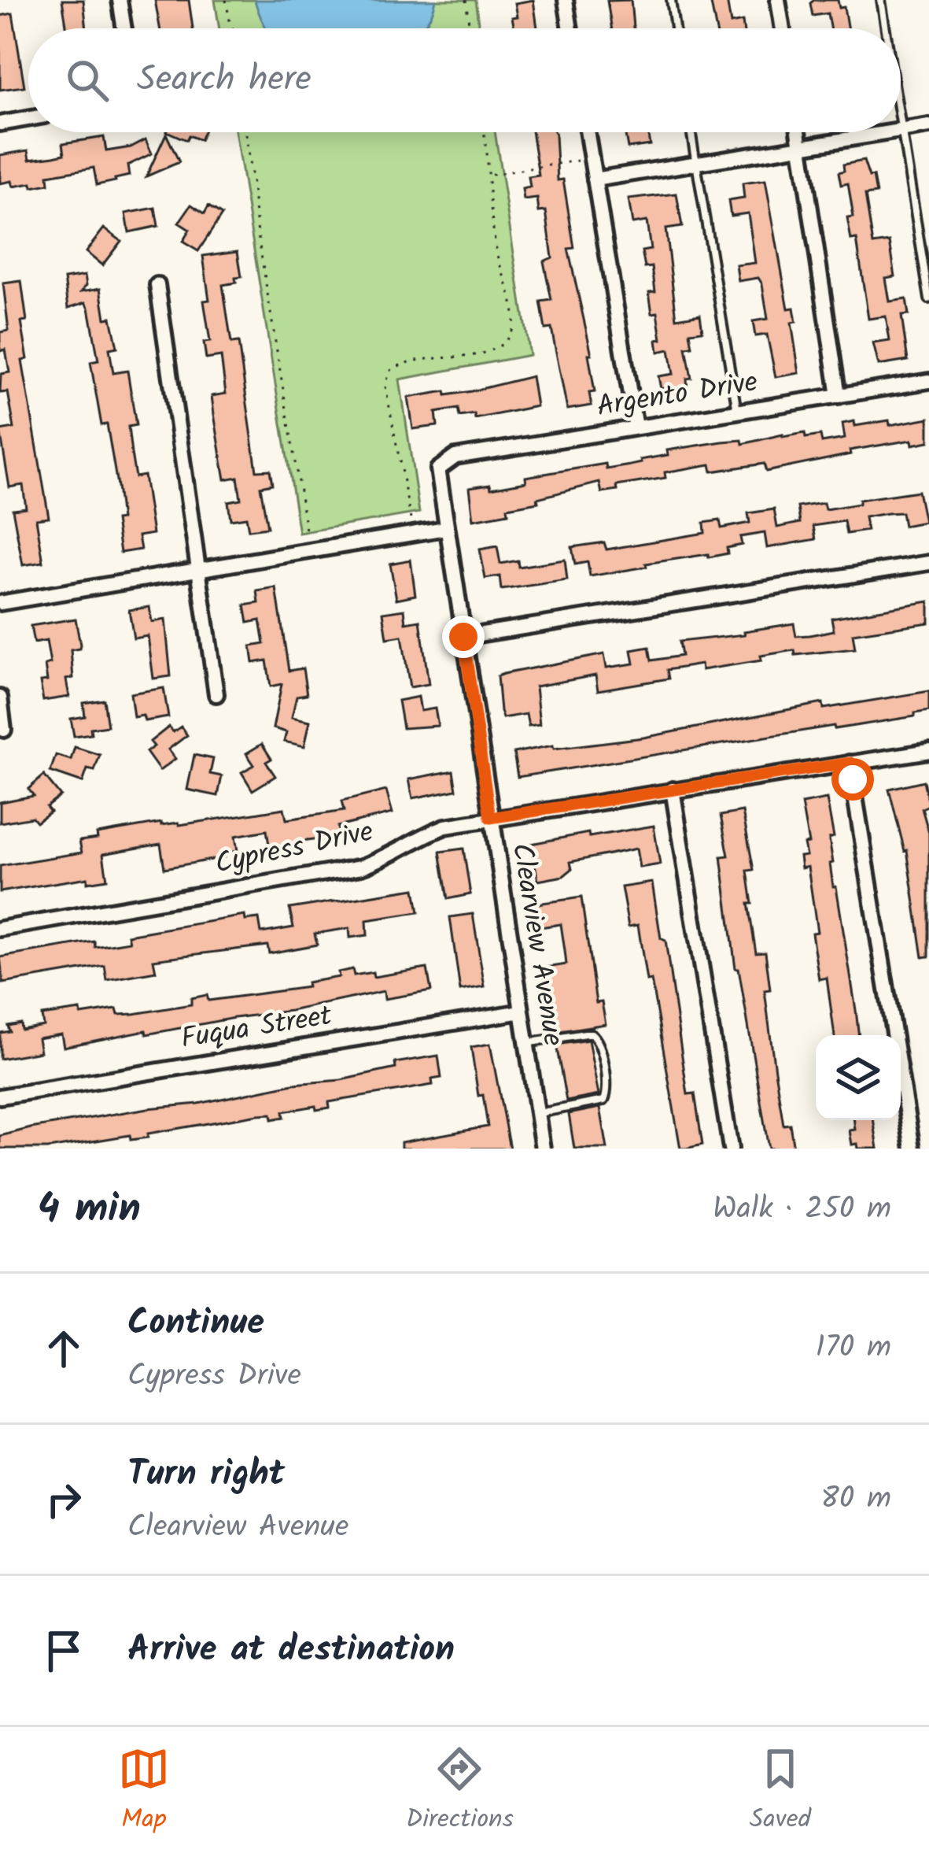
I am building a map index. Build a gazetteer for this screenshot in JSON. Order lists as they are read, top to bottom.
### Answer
{
  "streets": {
    "street": [
      "Argento Drive",
      "Cypress Drive",
      "Clearview Avenue",
      "Fuqua Street"
    ]
  },
  "crossings": [
    ["Argento Drive", "Clearview Avenue"],
    ["Cypress Drive", "Clearview Avenue"],
    ["Clearview Avenue", "Fuqua Street"]
  ],
  "page": {
    "search": "Search here",
    "heading": ["4 min", "Walk · 250 m"],
    "list": [
      ["Continue", "Cypress Drive", "170 m"],
      ["Turn right", "Clearview Avenue", "80 m"],
      "Arrive at destination"
    ],
    "nav": ["Map", "Directions", "Saved"]
  }
}
